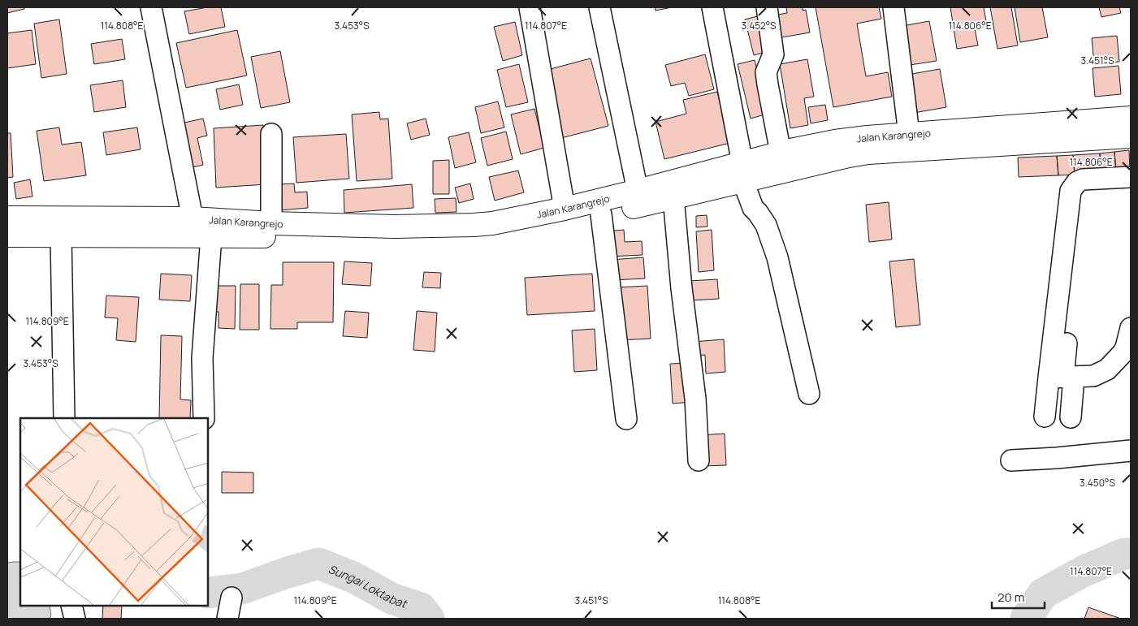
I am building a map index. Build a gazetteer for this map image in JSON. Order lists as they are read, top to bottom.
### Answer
{
  "streets": {
    "main road": ["Jalan Karangrejo"]
  },
  "water": ["Sungai Loktabat"],
  "scale_bar": "20 m",
  "coordinates": [
    "114.808°E",
    "114.807°E",
    "114.806°E",
    "3.453°S",
    "3.452°S",
    "3.451°S",
    "114.809°E",
    "3.450°S"
  ]
}
